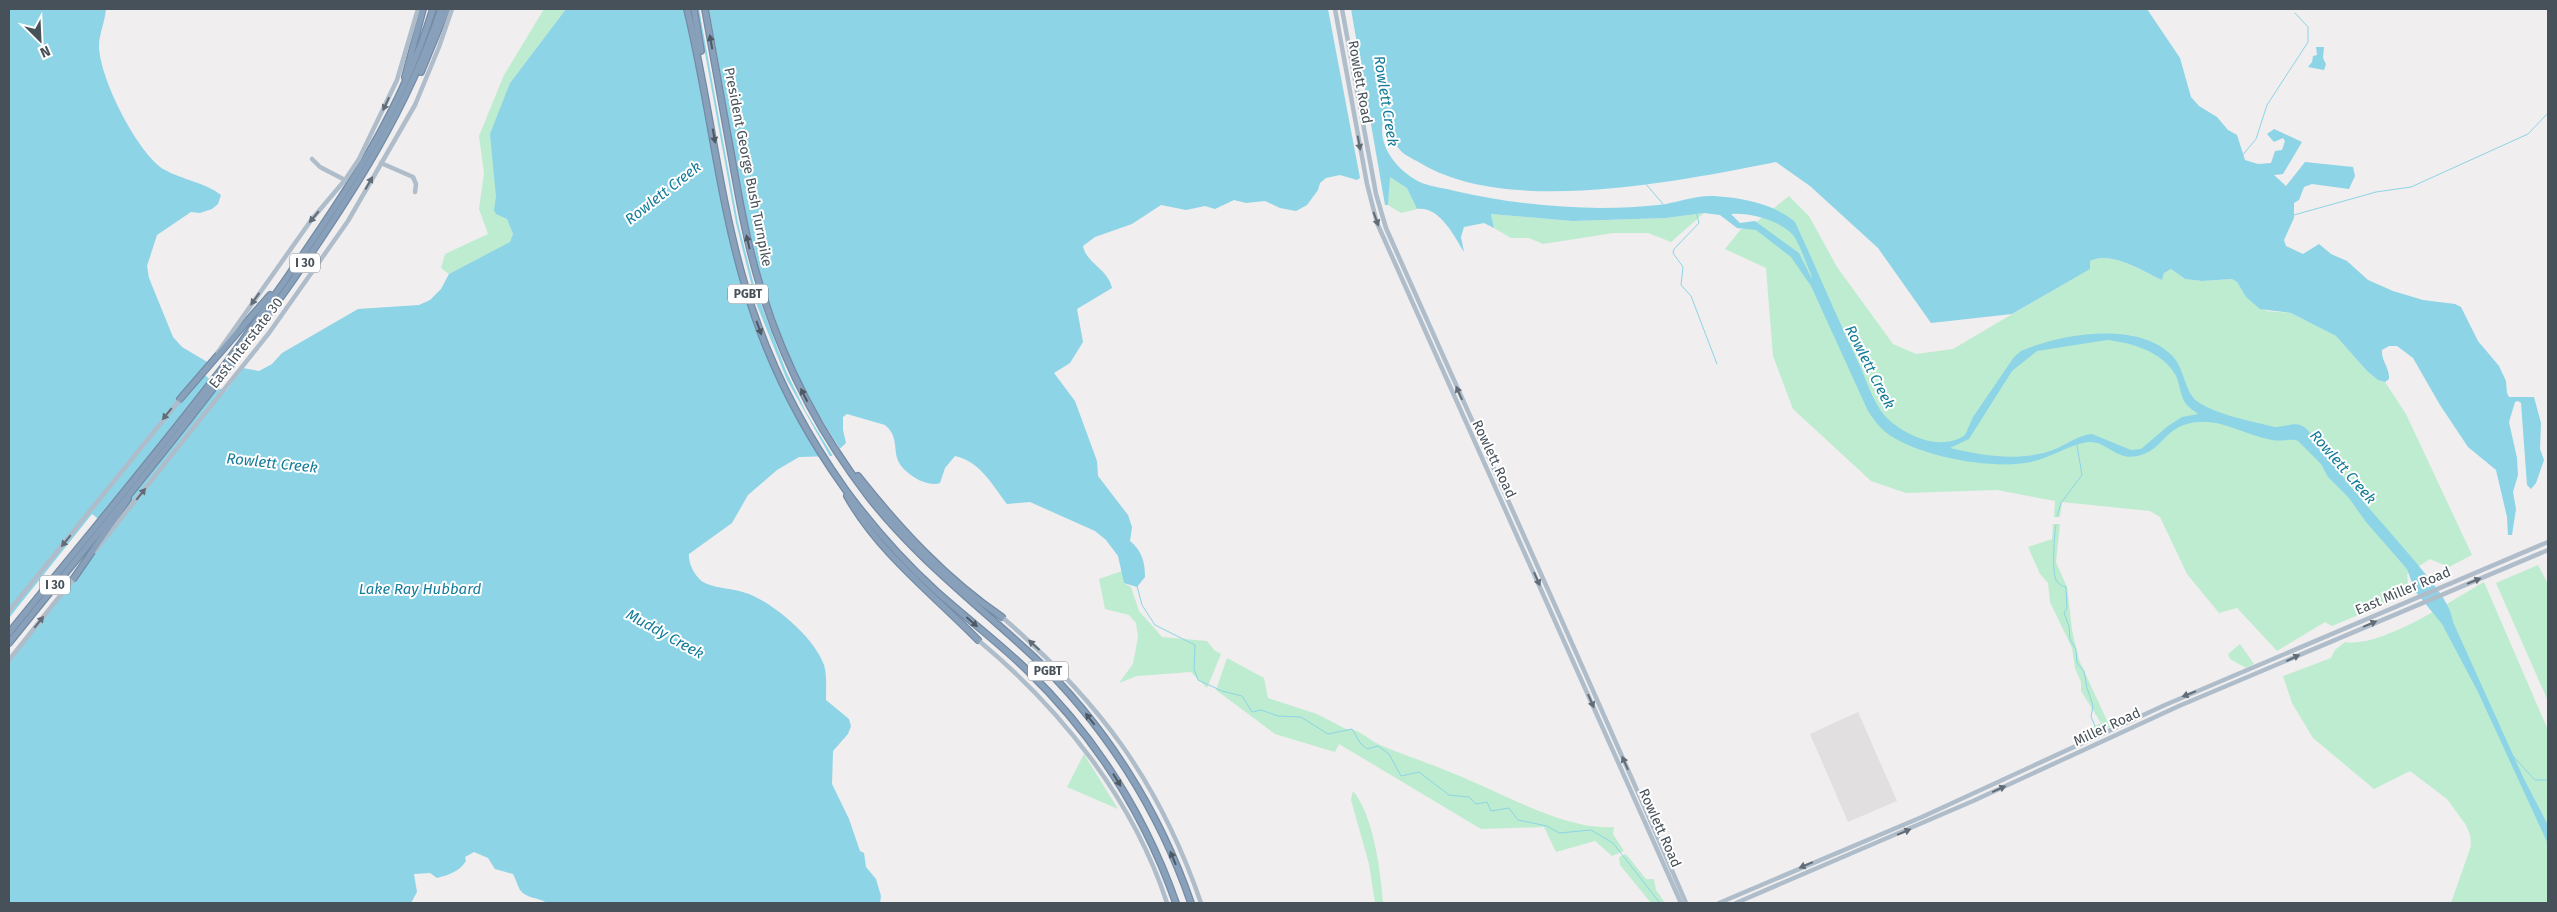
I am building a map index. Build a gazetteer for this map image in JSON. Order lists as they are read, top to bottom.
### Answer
{
  "streets": {
    "highway": ["President George Bush Turnpike", "I 30", "PGBT"],
    "main road": [
      "Rowlett Road",
      "East Interstate 30",
      "East Miller Road",
      "Miller Road"
    ]
  },
  "crossings": [
    ["East Miller Road", "Miller Road"]
  ],
  "water": ["Rowlett Creek", "Lake Ray Hubbard", "Muddy Creek"],
  "north": "bottom right"
}
